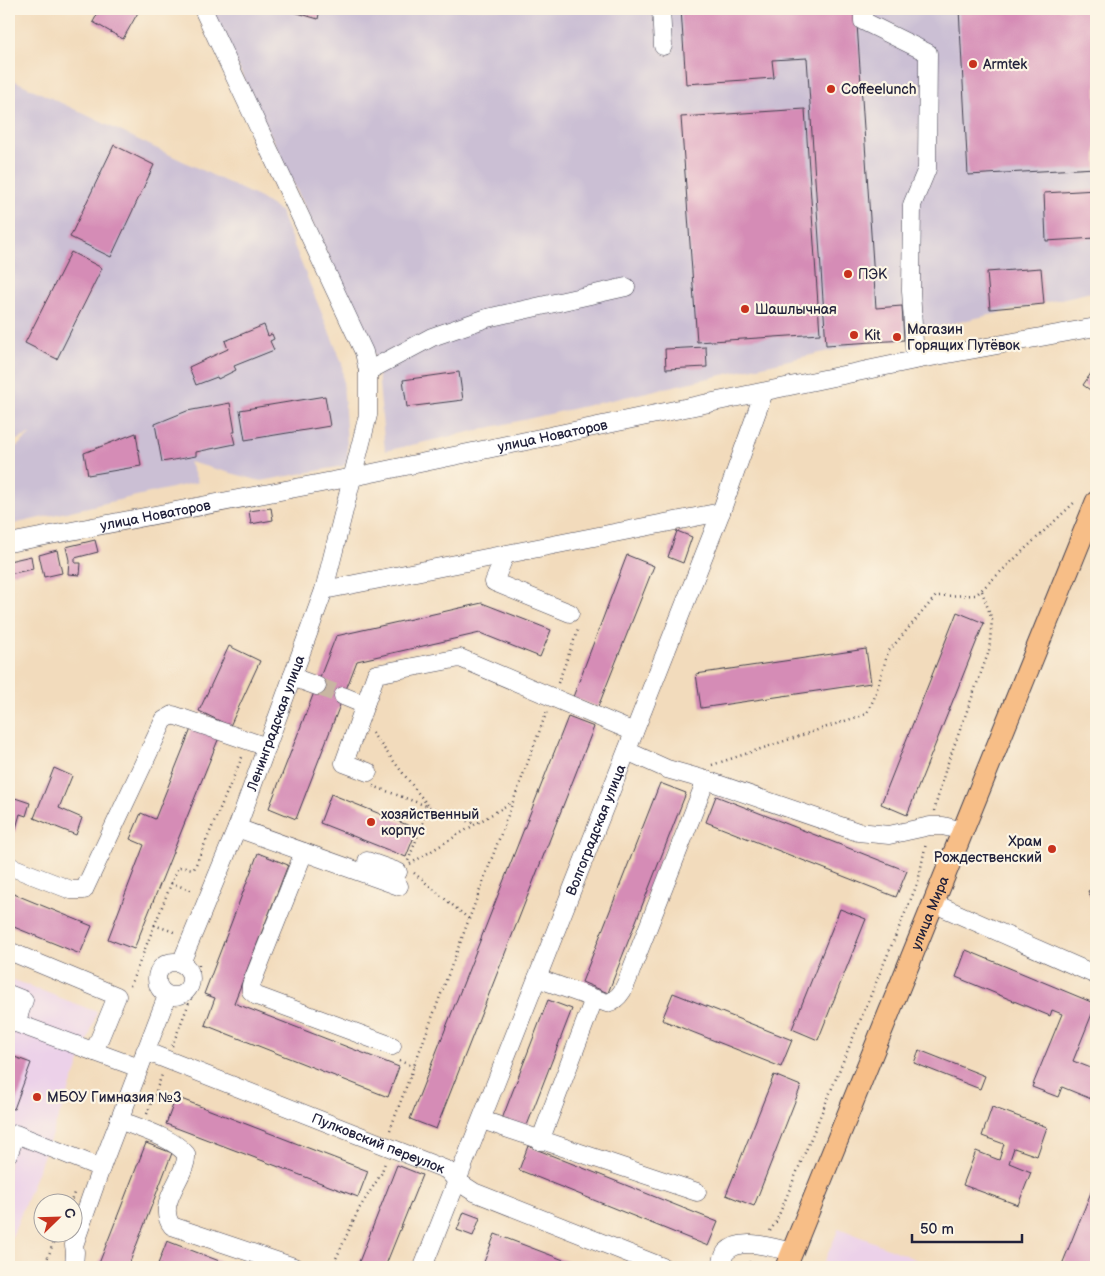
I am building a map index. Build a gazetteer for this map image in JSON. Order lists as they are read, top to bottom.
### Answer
{
  "streets": {
    "main road": ["улица Мира"],
    "street": [
      "улица Новаторов",
      "Ленинградская улица",
      "Волгоградская улица",
      "Пулковский переулок"
    ]
  },
  "crossings": [
    ["улица Новаторов", "Ленинградская улица"],
    ["улица Новаторов", "Волгоградская улица"],
    ["Волгоградская улица", "Пулковский переулок"]
  ],
  "places": [
    "Armtek",
    "Coffeelunch",
    "ПЭК",
    "Шашлычная",
    "Kit",
    "Магазин Горящих Путёвок",
    "хозяйственный корпус",
    "Храм Рождественский",
    "МБОУ Гимназия №3"
  ],
  "scale_bar": "50 m",
  "north": "top right"
}
